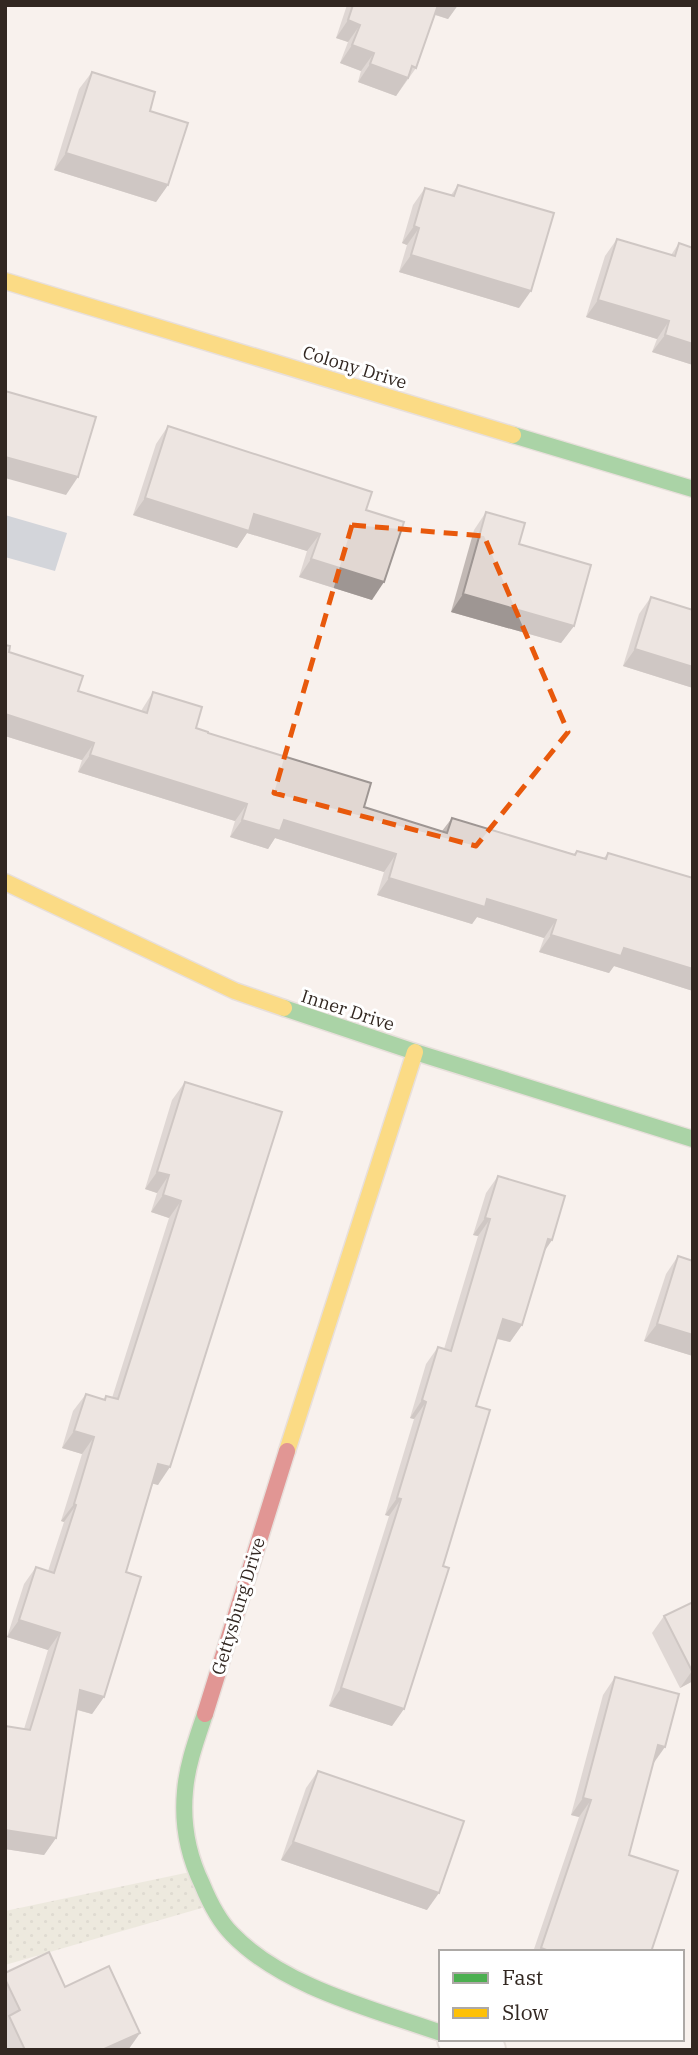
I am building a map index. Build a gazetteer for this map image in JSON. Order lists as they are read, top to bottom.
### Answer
{
  "streets": {
    "street": ["Colony Drive", "Inner Drive", "Gettysburg Drive"]
  },
  "crossings": [
    ["Inner Drive", "Gettysburg Drive"]
  ],
  "legend": ["Fast", "Slow"]
}
